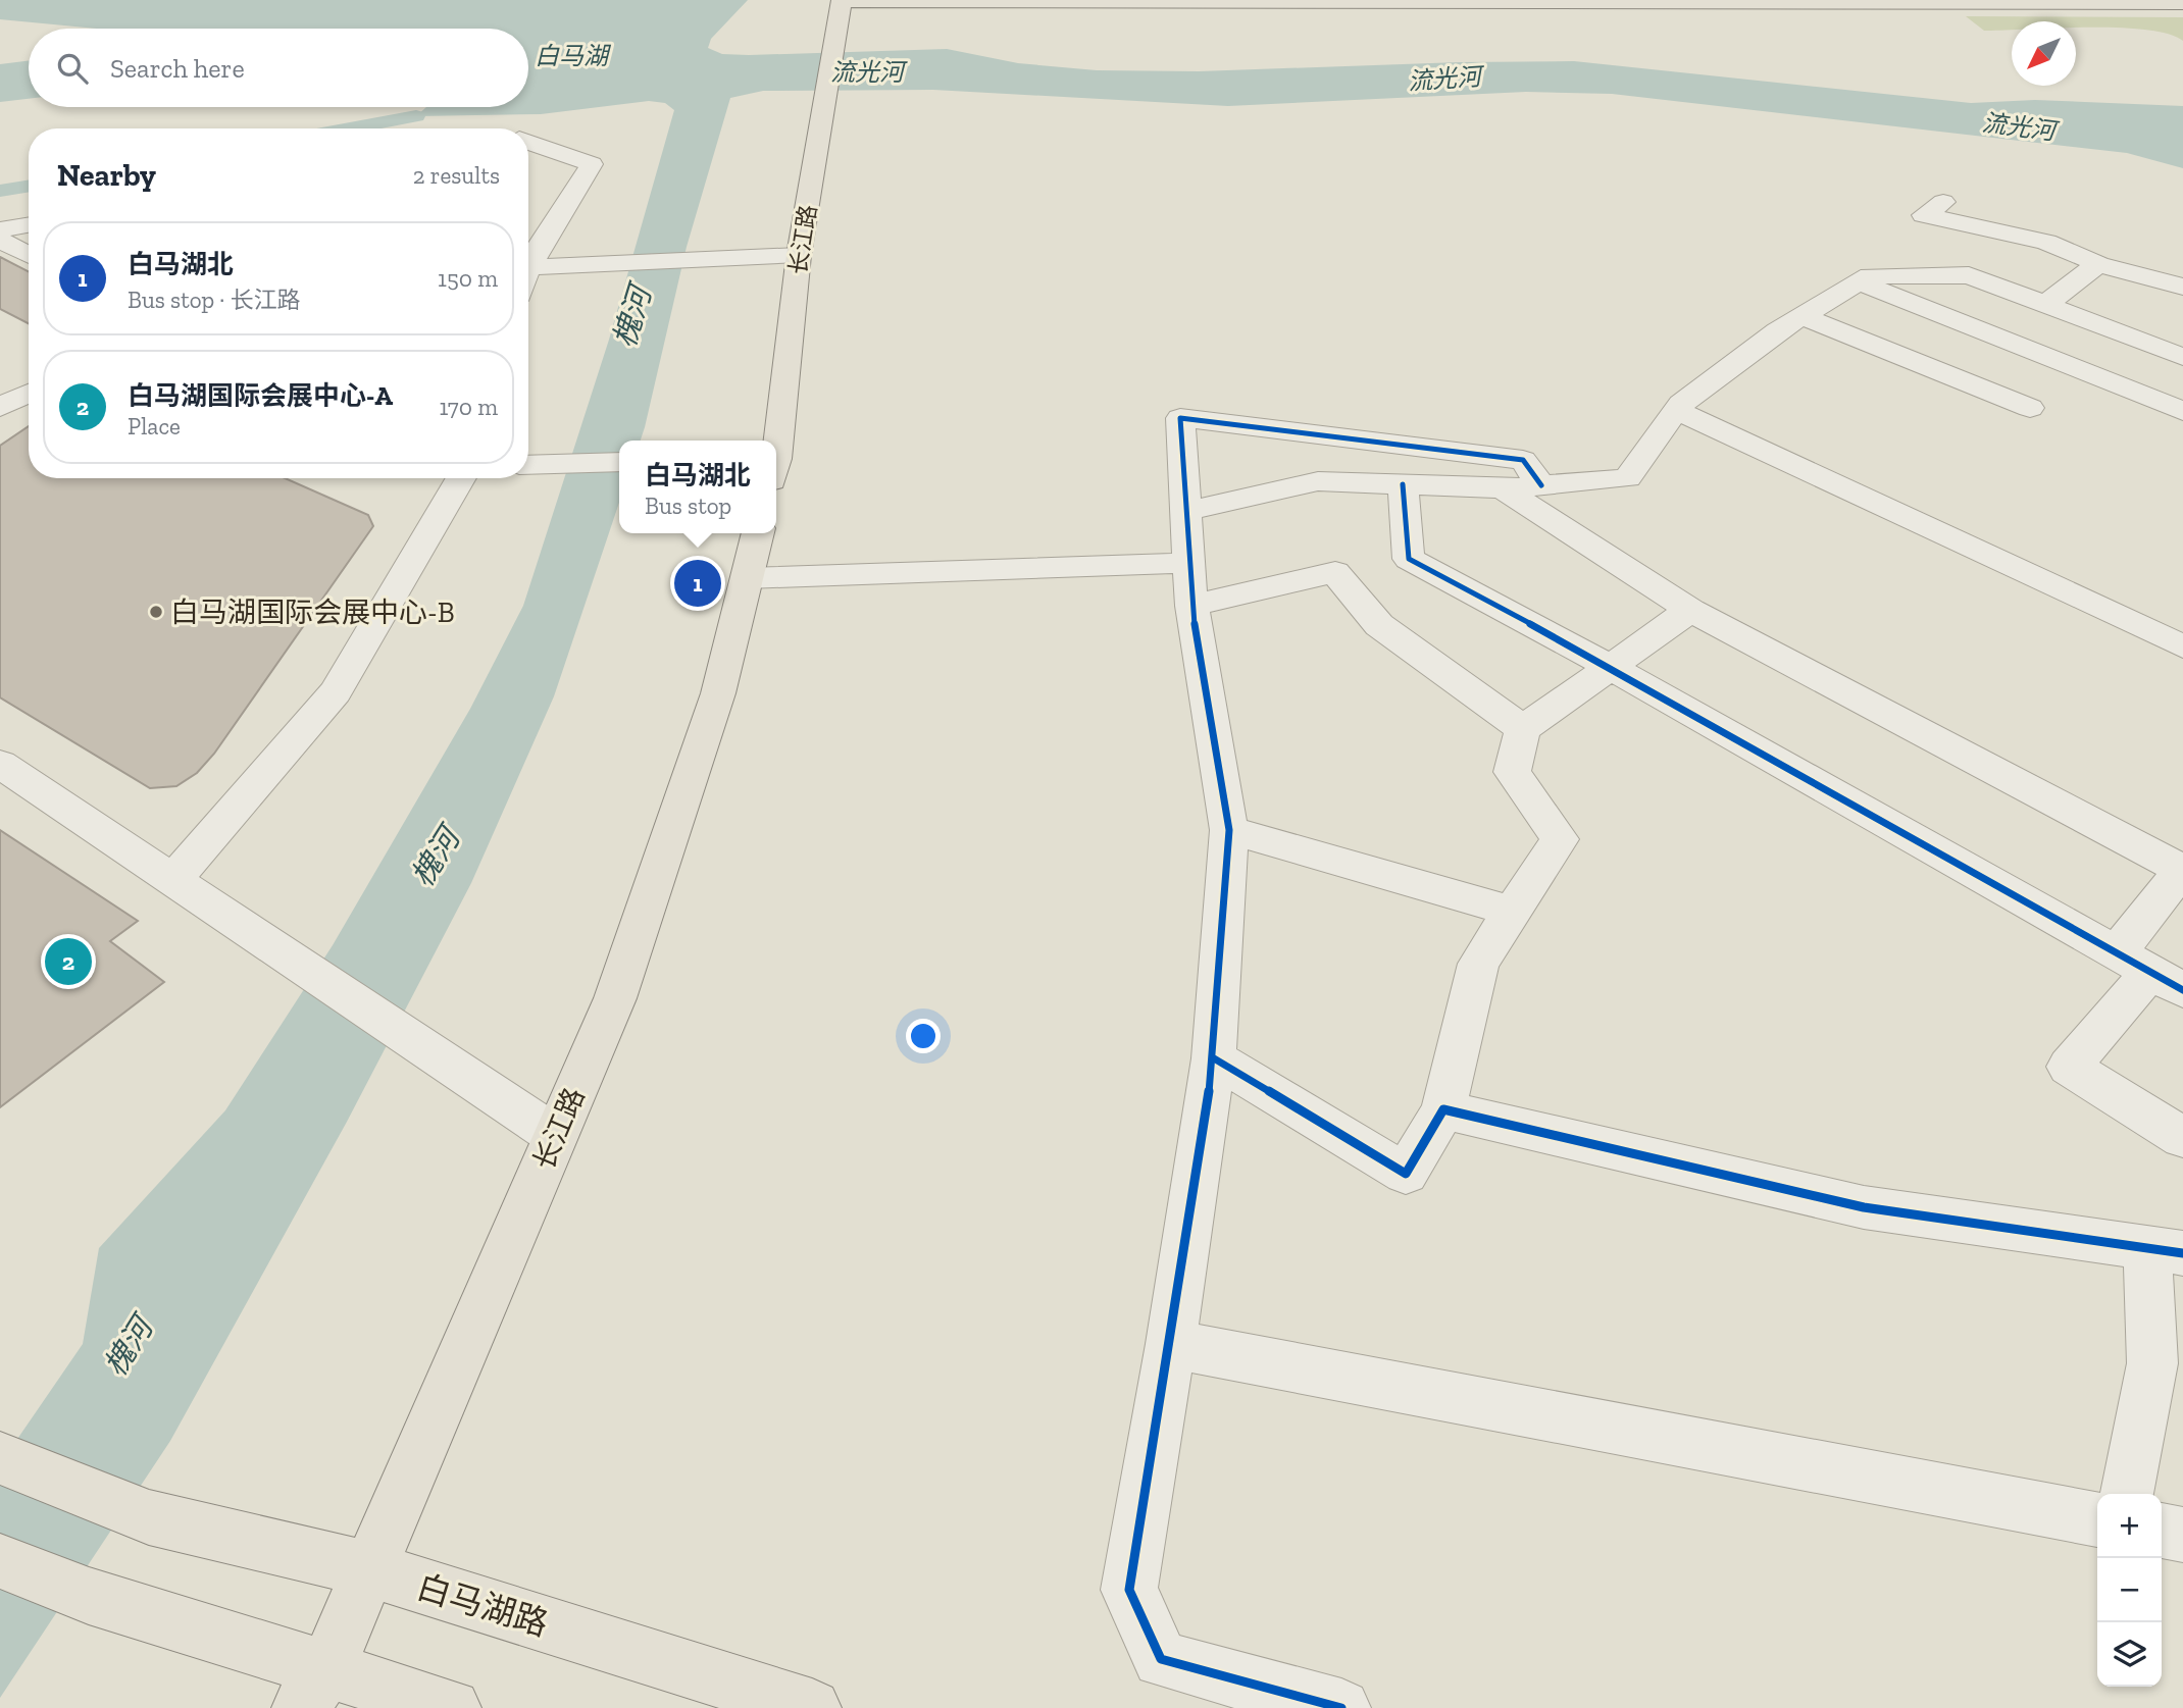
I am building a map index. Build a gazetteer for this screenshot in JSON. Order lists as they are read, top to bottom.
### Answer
{
  "streets": {
    "main road": ["长江路", "白马湖路"]
  },
  "crossings": [
    ["长江路", "白马湖路"]
  ],
  "water": ["白马湖", "流光河", "槐河"],
  "places": ["白马湖国际会展中心-B"],
  "north": "bottom left",
  "page": {
    "search": "Search here",
    "heading": ["Nearby", "2 results"],
    "list": [
      {
        "mark": "1",
        "name": "白马湖北",
        "note": "Bus stop · 长江路",
        "value": "150 m"
      },
      {
        "mark": "2",
        "name": "白马湖国际会展中心-A",
        "note": "Place",
        "value": "170 m"
      }
    ],
    "popup": ["白马湖北", "Bus stop"],
    "pins": ["1", "2"],
    "map_buttons": ["+", "−"]
  }
}
